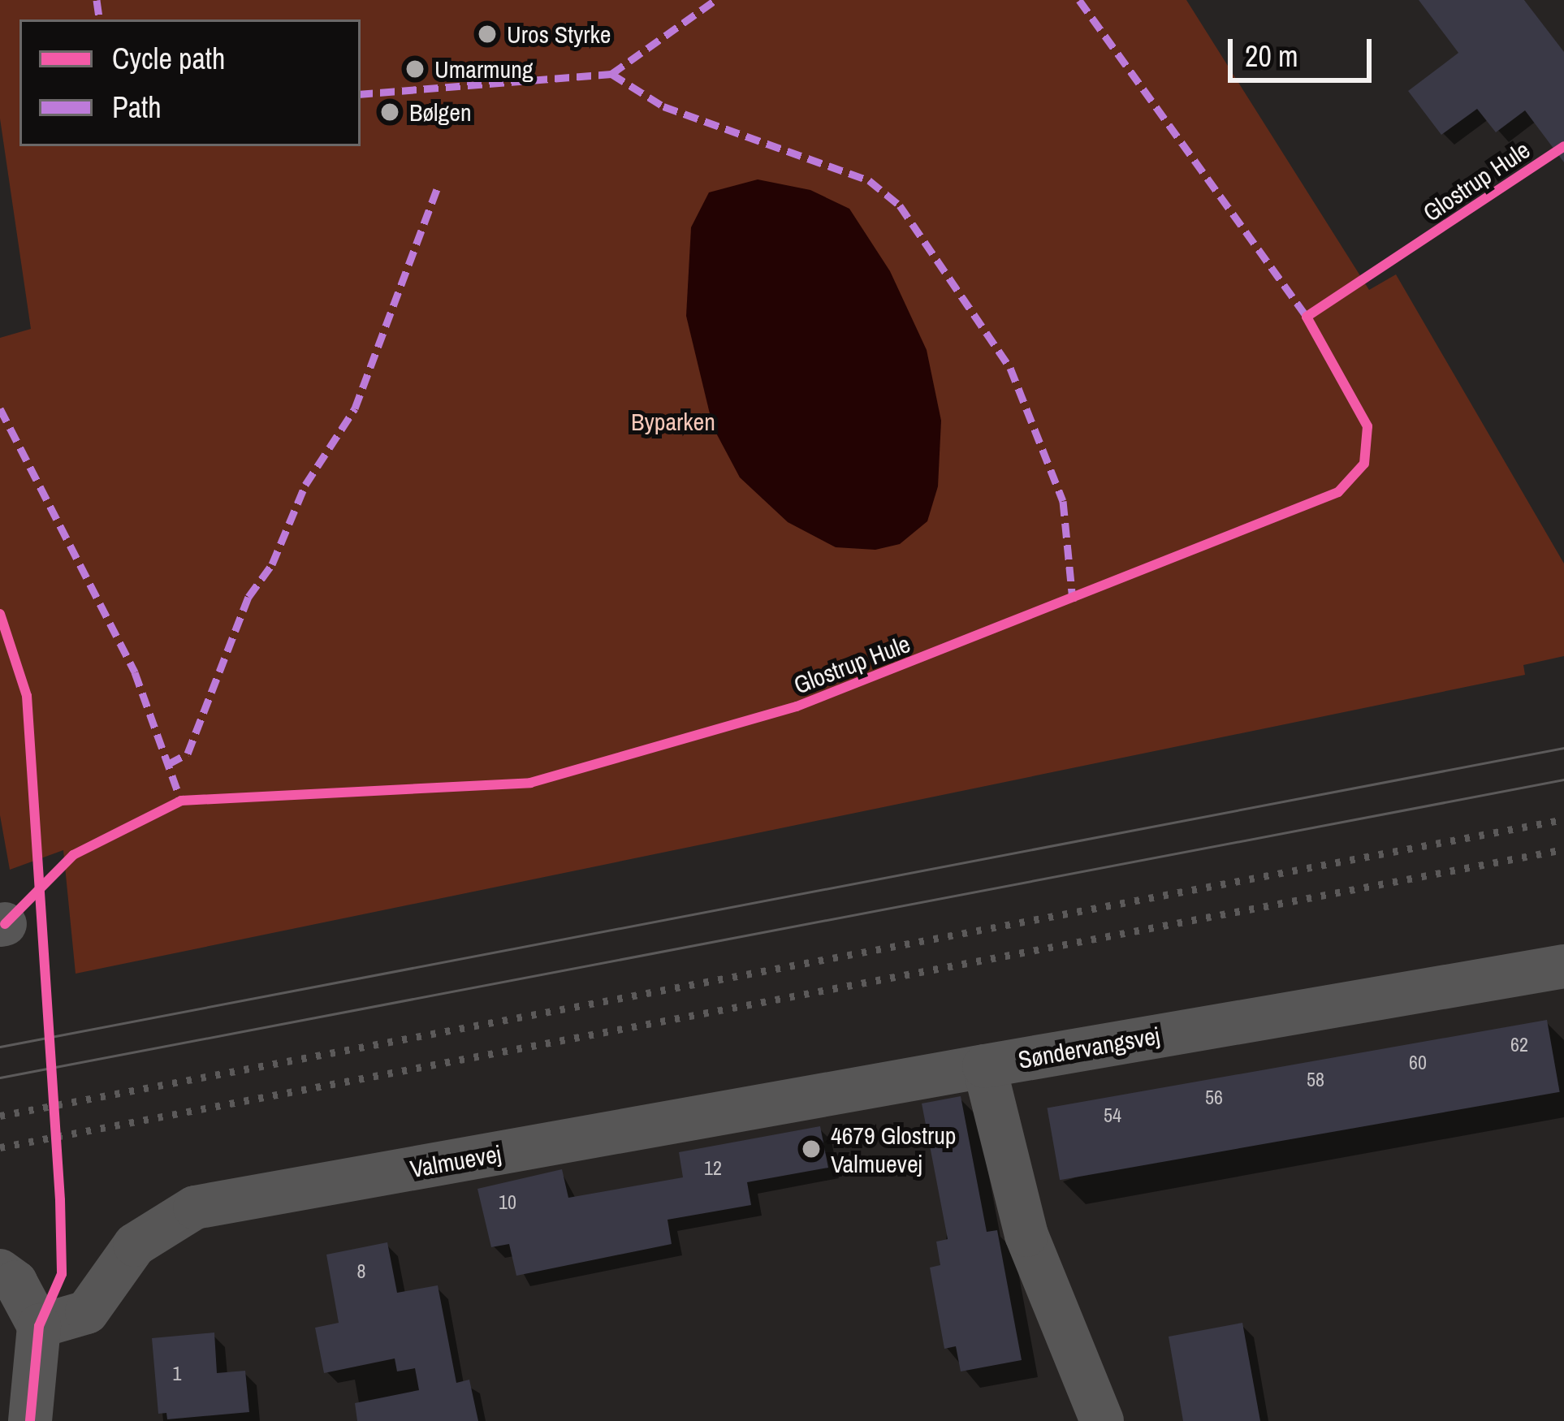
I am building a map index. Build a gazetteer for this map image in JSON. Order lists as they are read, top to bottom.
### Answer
{
  "streets": {
    "street": ["Søndervangsvej", "Valmuevej"],
    "cycle path": ["Glostrup Hule"]
  },
  "crossings": [
    ["Søndervangsvej", "Valmuevej"]
  ],
  "parks": ["Byparken"],
  "places": [
    "Uros Styrke",
    "Umarmung",
    "Bølgen",
    "4679 Glostrup Valmuevej"
  ],
  "house_numbers": [
    "62",
    "60",
    "58",
    "56",
    "54",
    "12",
    "10",
    "8",
    "1"
  ],
  "legend": ["Cycle path", "Path"],
  "scale_bar": "20 m"
}
